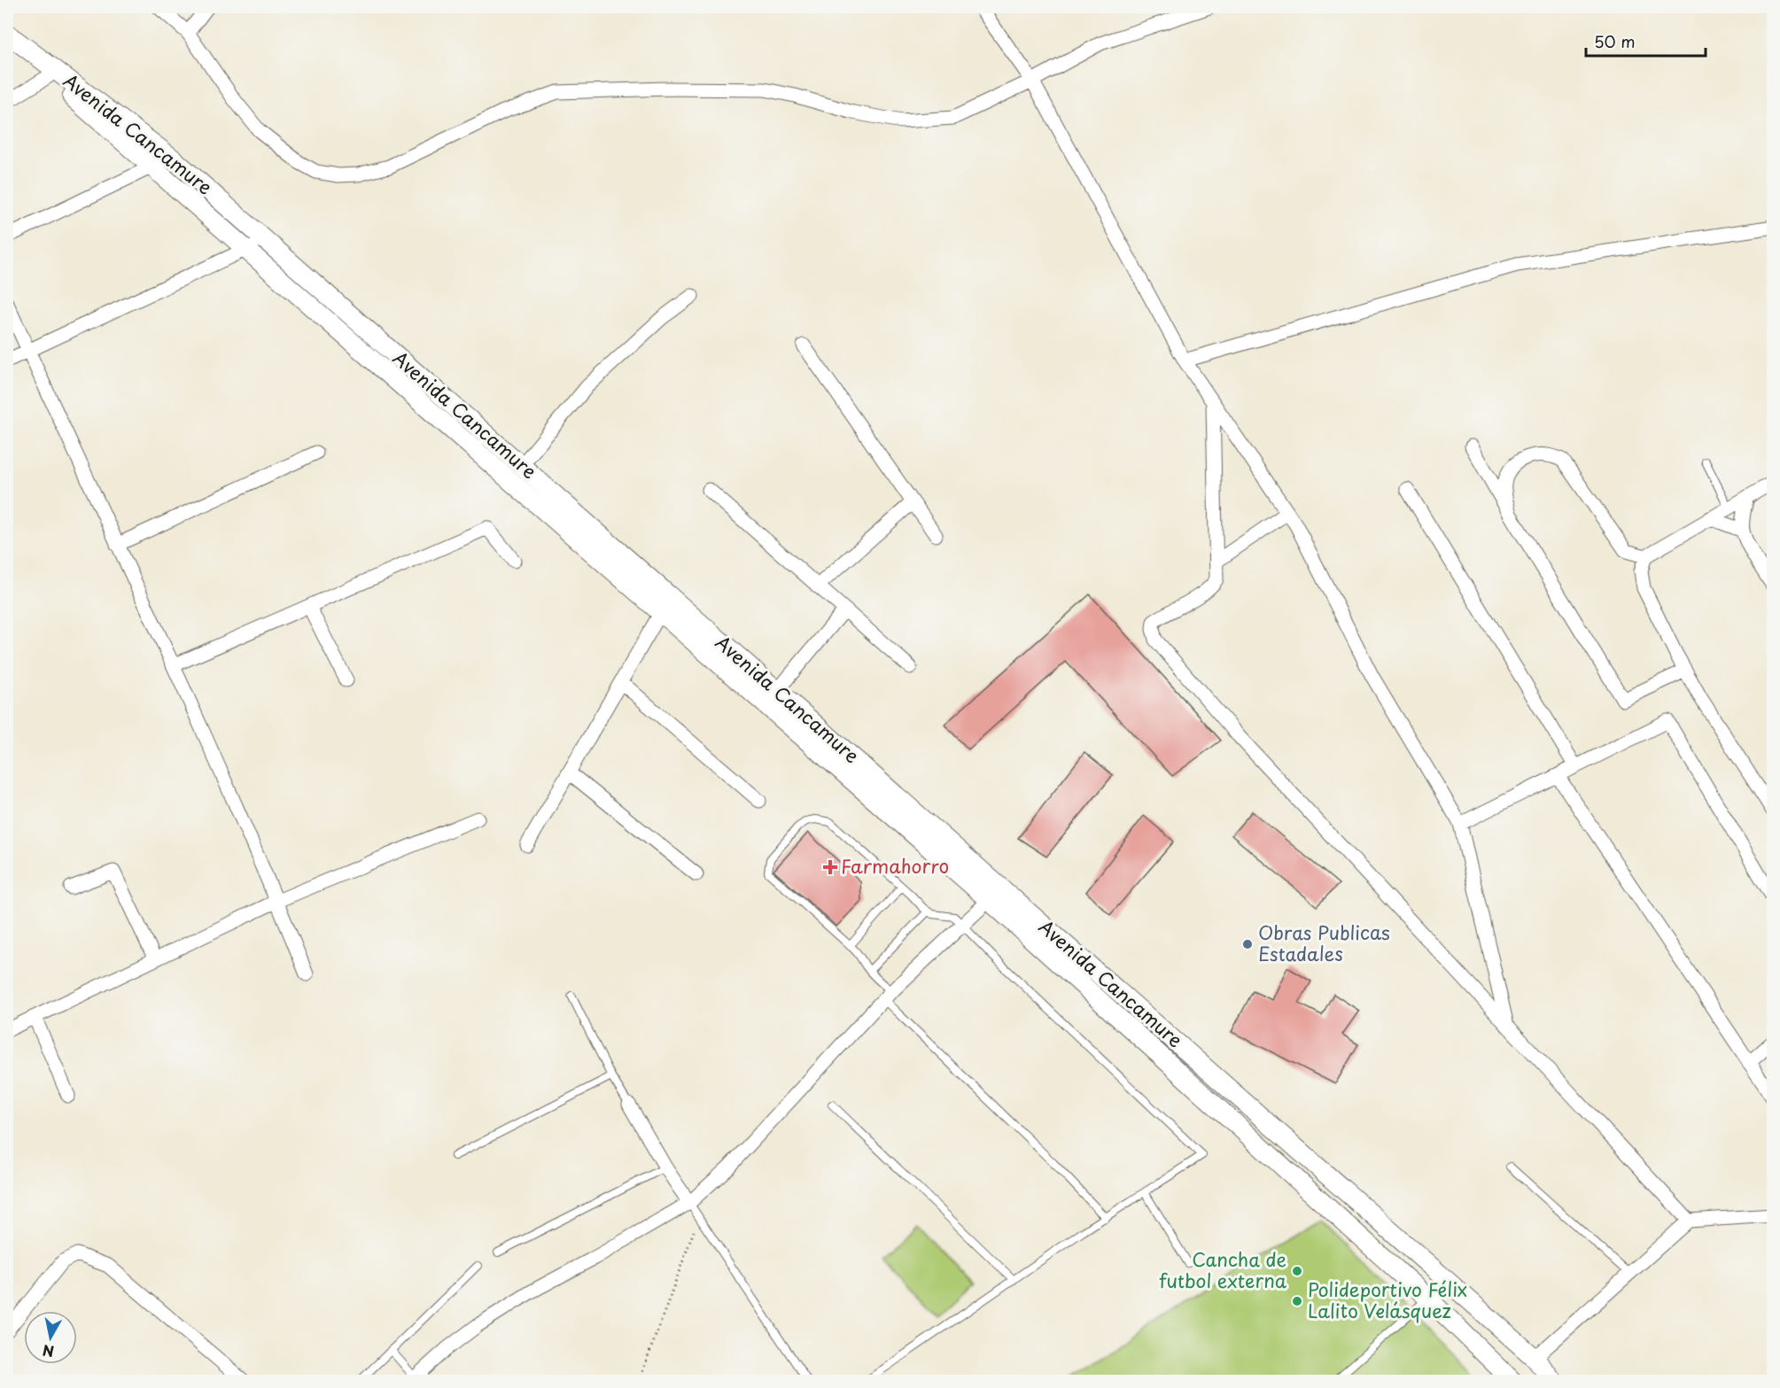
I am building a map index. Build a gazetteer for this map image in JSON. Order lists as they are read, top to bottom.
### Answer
{
  "streets": {
    "main road": ["Avenida Cancamure"]
  },
  "places": {
    "health": ["Farmahorro"],
    "other": ["Obras Publicas Estadales", "Cancha de futbol externa", "Polideportivo Félix Lalito Velásquez"]
  },
  "scale_bar": "50 m",
  "north": "bottom"
}
